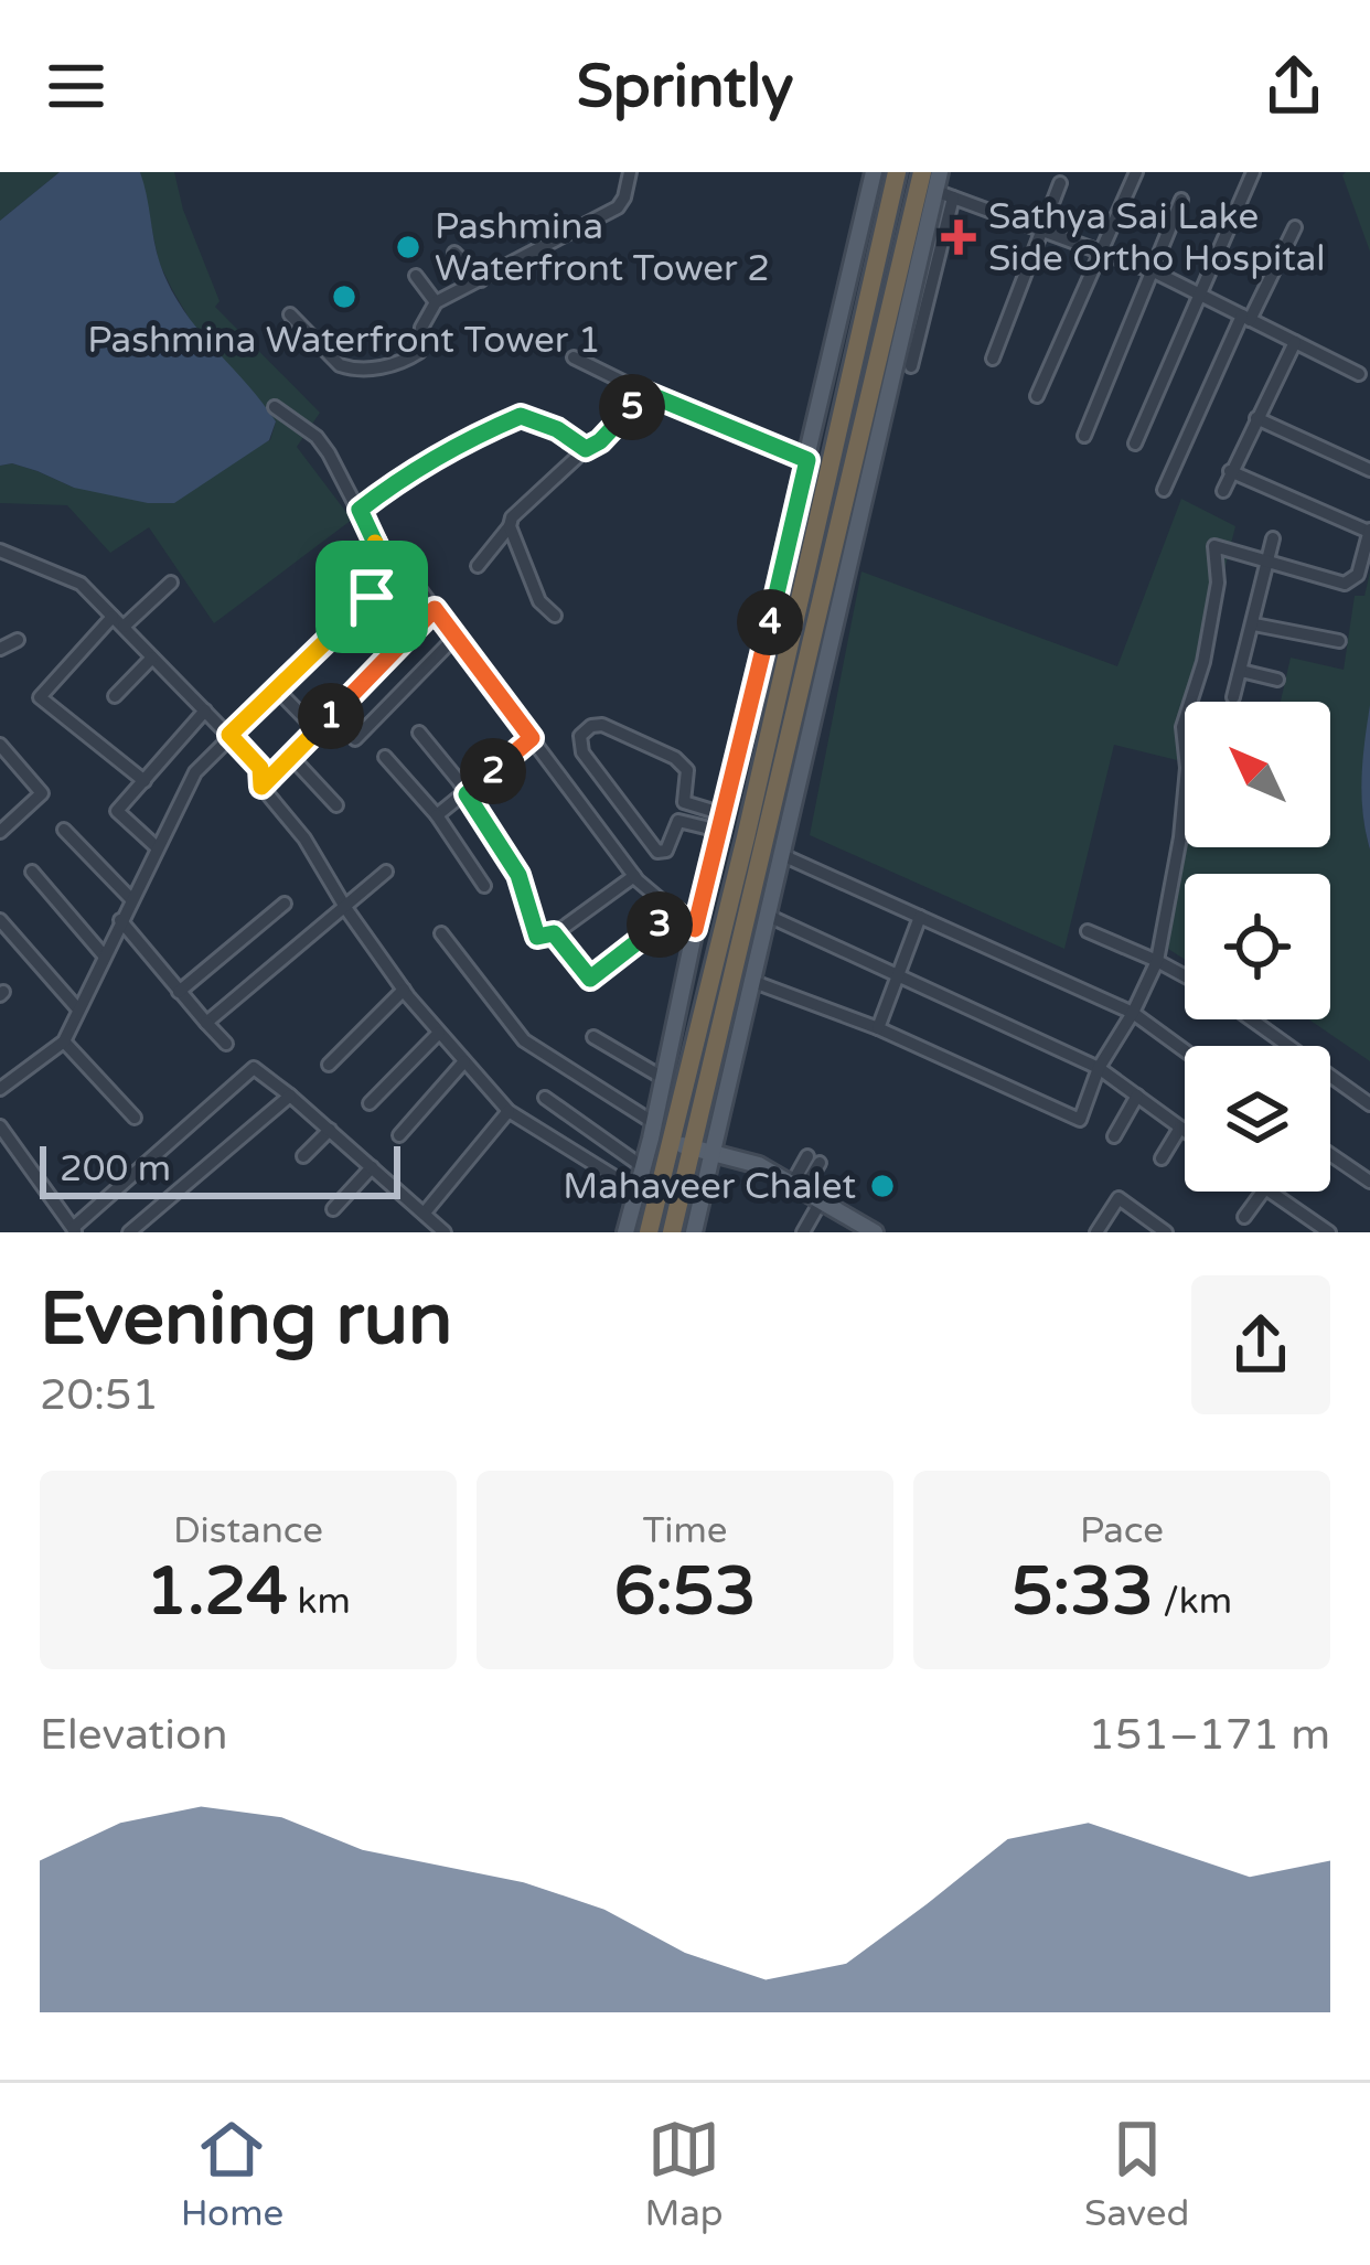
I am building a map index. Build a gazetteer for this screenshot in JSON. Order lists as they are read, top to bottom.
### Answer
{
  "places": {
    "health": ["Sathya Sai Lake Side Ortho Hospital"],
    "other": ["Pashmina Waterfront Tower 2", "Pashmina Waterfront Tower 1", "Mahaveer Chalet"]
  },
  "scale_bar": "200 m",
  "north": "top left",
  "page": {
    "header": "Sprintly",
    "pins": [
      "5",
      "4",
      "1",
      "2",
      "3"
    ],
    "scale": "200 m",
    "heading": ["Evening run", "20:51"],
    "stats": [
      ["Distance", "1.24 km"],
      ["Time", "6:53"],
      ["Pace", "5:33 /km"]
    ],
    "chart": ["Elevation", "151–171 m"],
    "tabs": ["Home", "Map", "Saved"]
  }
}
